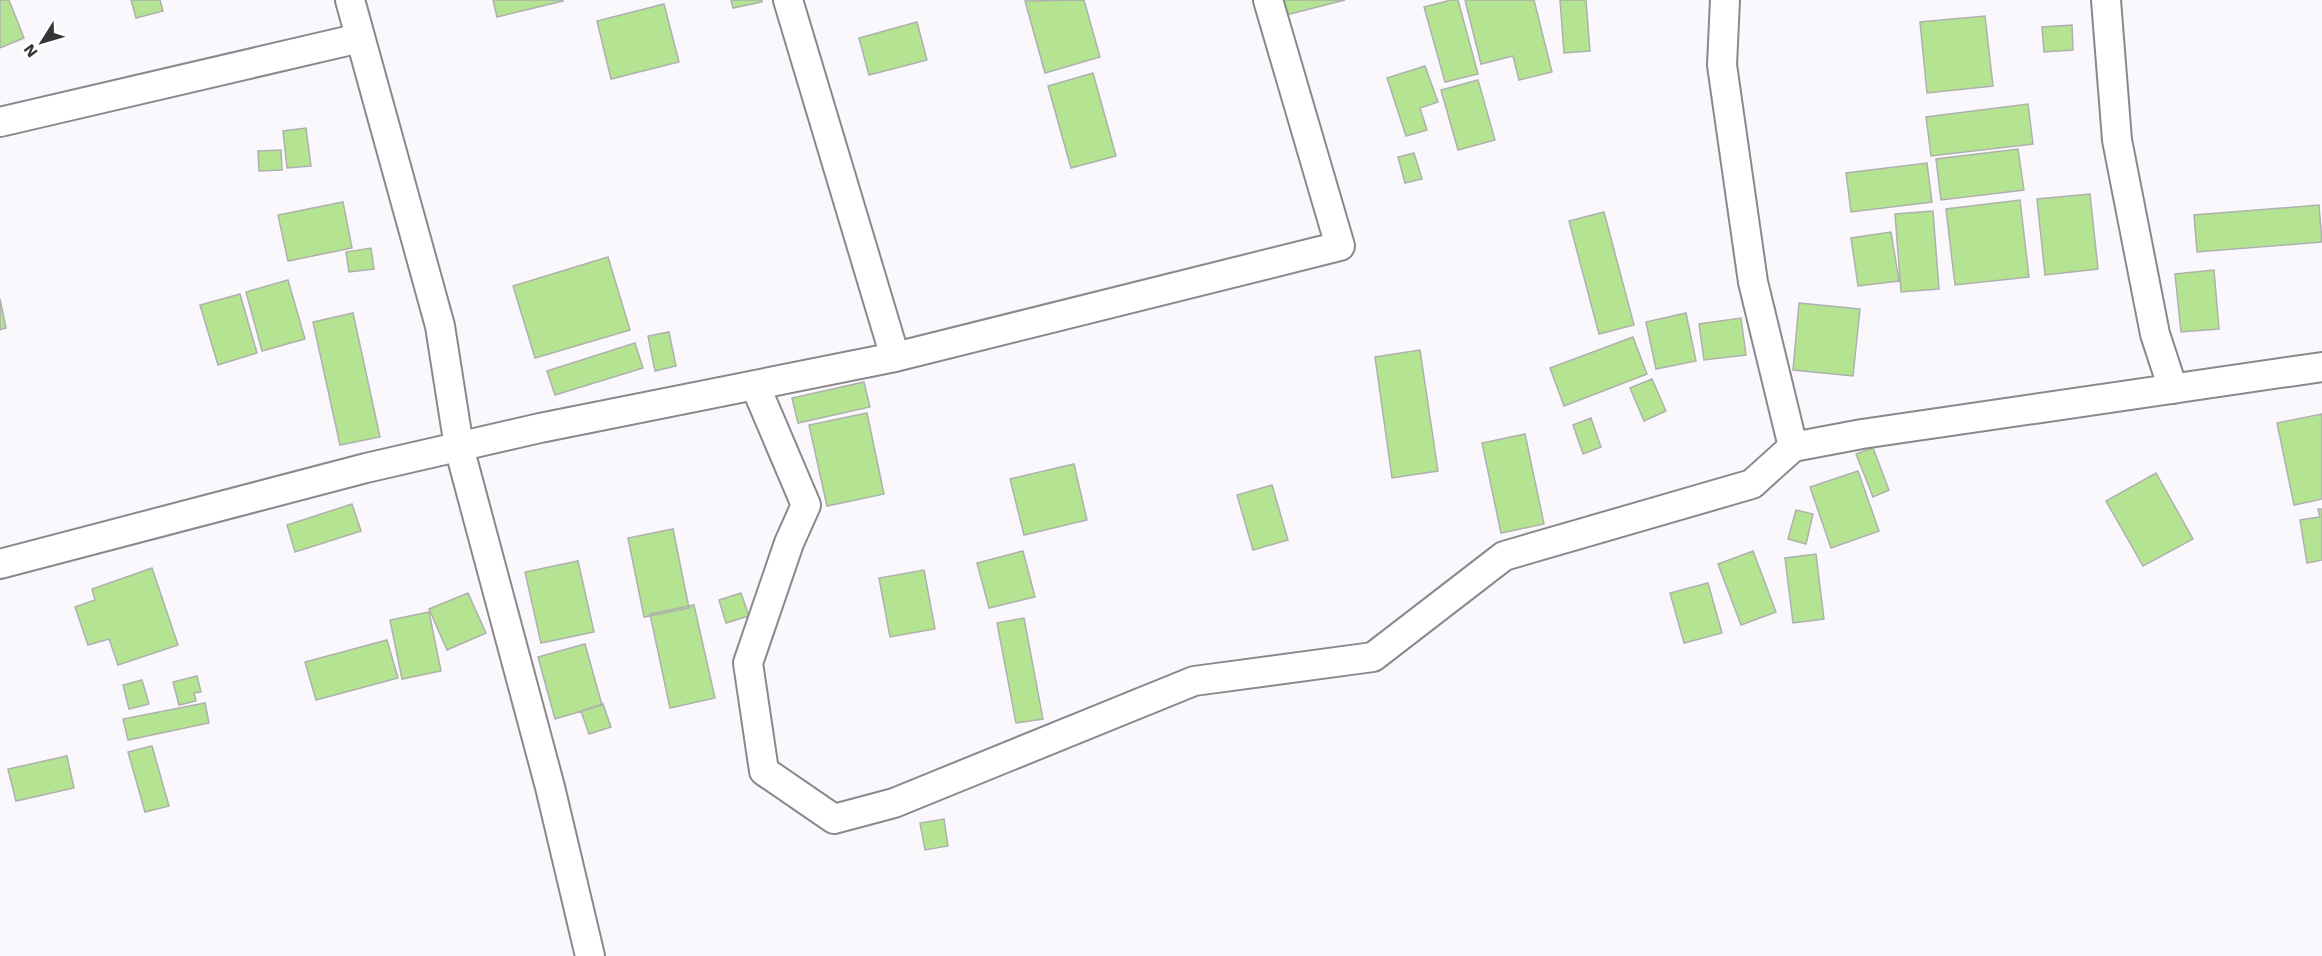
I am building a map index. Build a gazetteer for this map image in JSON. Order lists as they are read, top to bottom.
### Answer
{
  "north": "bottom left"
}
